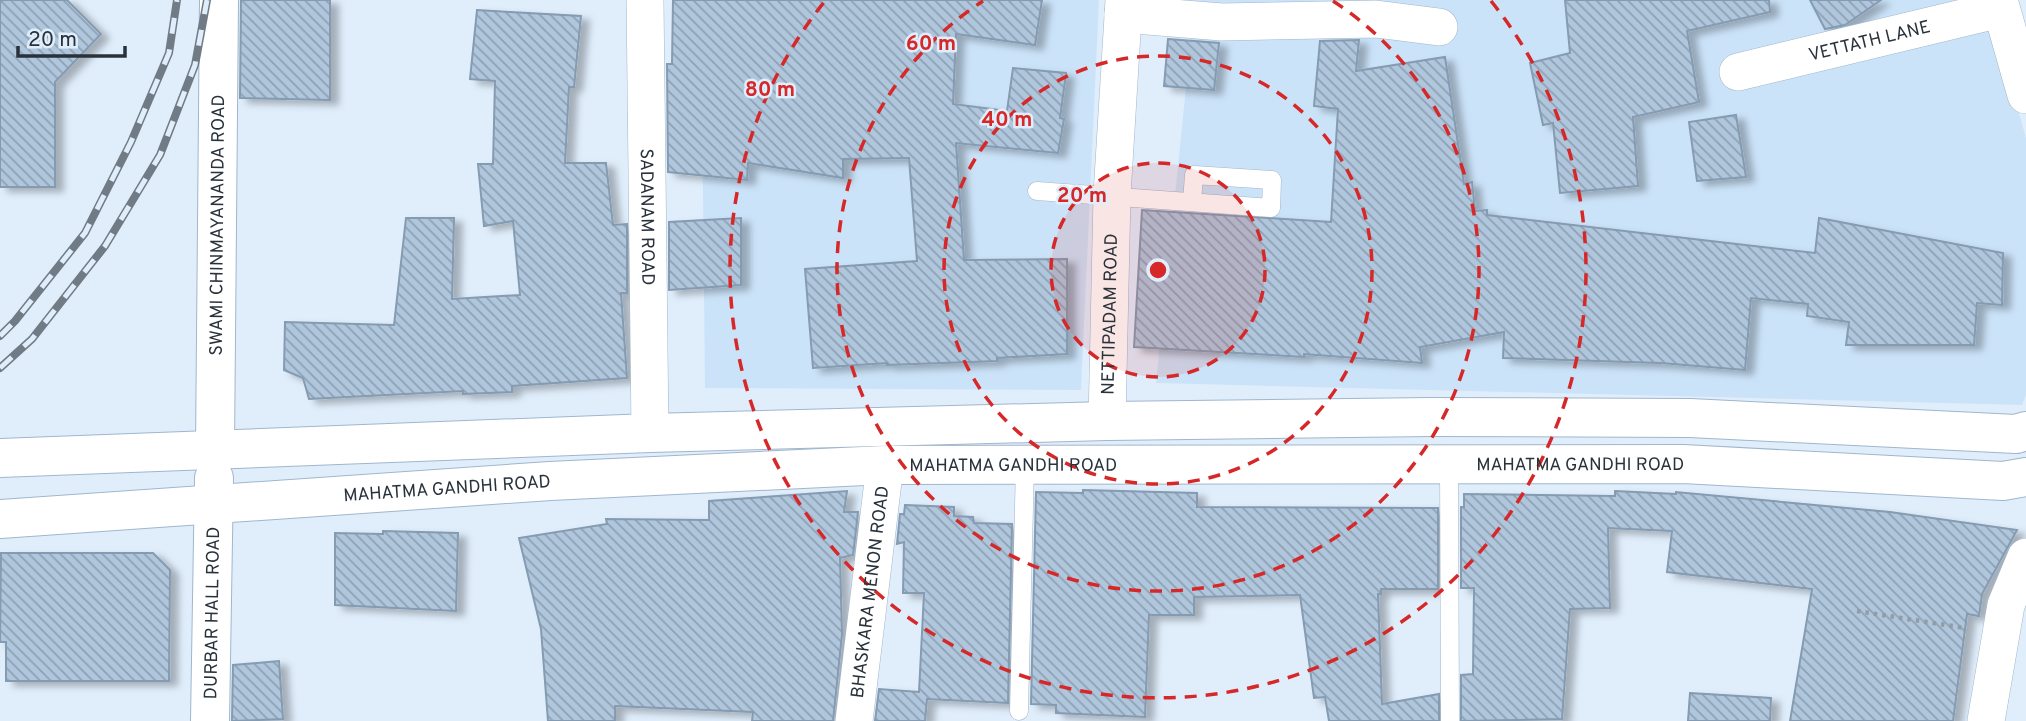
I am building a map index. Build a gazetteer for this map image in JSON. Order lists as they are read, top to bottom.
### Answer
{
  "streets": {
    "main road": ["SWAMI CHINMAYANANDA ROAD", "MAHATMA GANDHI ROAD", "DURBAR HALL ROAD"],
    "street": [
      "VETTATH LANE",
      "SADANAM ROAD",
      "NETTIPADAM ROAD",
      "BHASKARA MENON ROAD"
    ]
  },
  "crossings": [
    ["SWAMI CHINMAYANANDA ROAD", "MAHATMA GANDHI ROAD"],
    ["SWAMI CHINMAYANANDA ROAD", "DURBAR HALL ROAD"],
    ["MAHATMA GANDHI ROAD", "BHASKARA MENON ROAD"],
    ["MAHATMA GANDHI ROAD", "DURBAR HALL ROAD"]
  ],
  "scale_bar": "20 m",
  "rings": [
    "60 m",
    "80 m",
    "40 m",
    "20 m"
  ]
}
